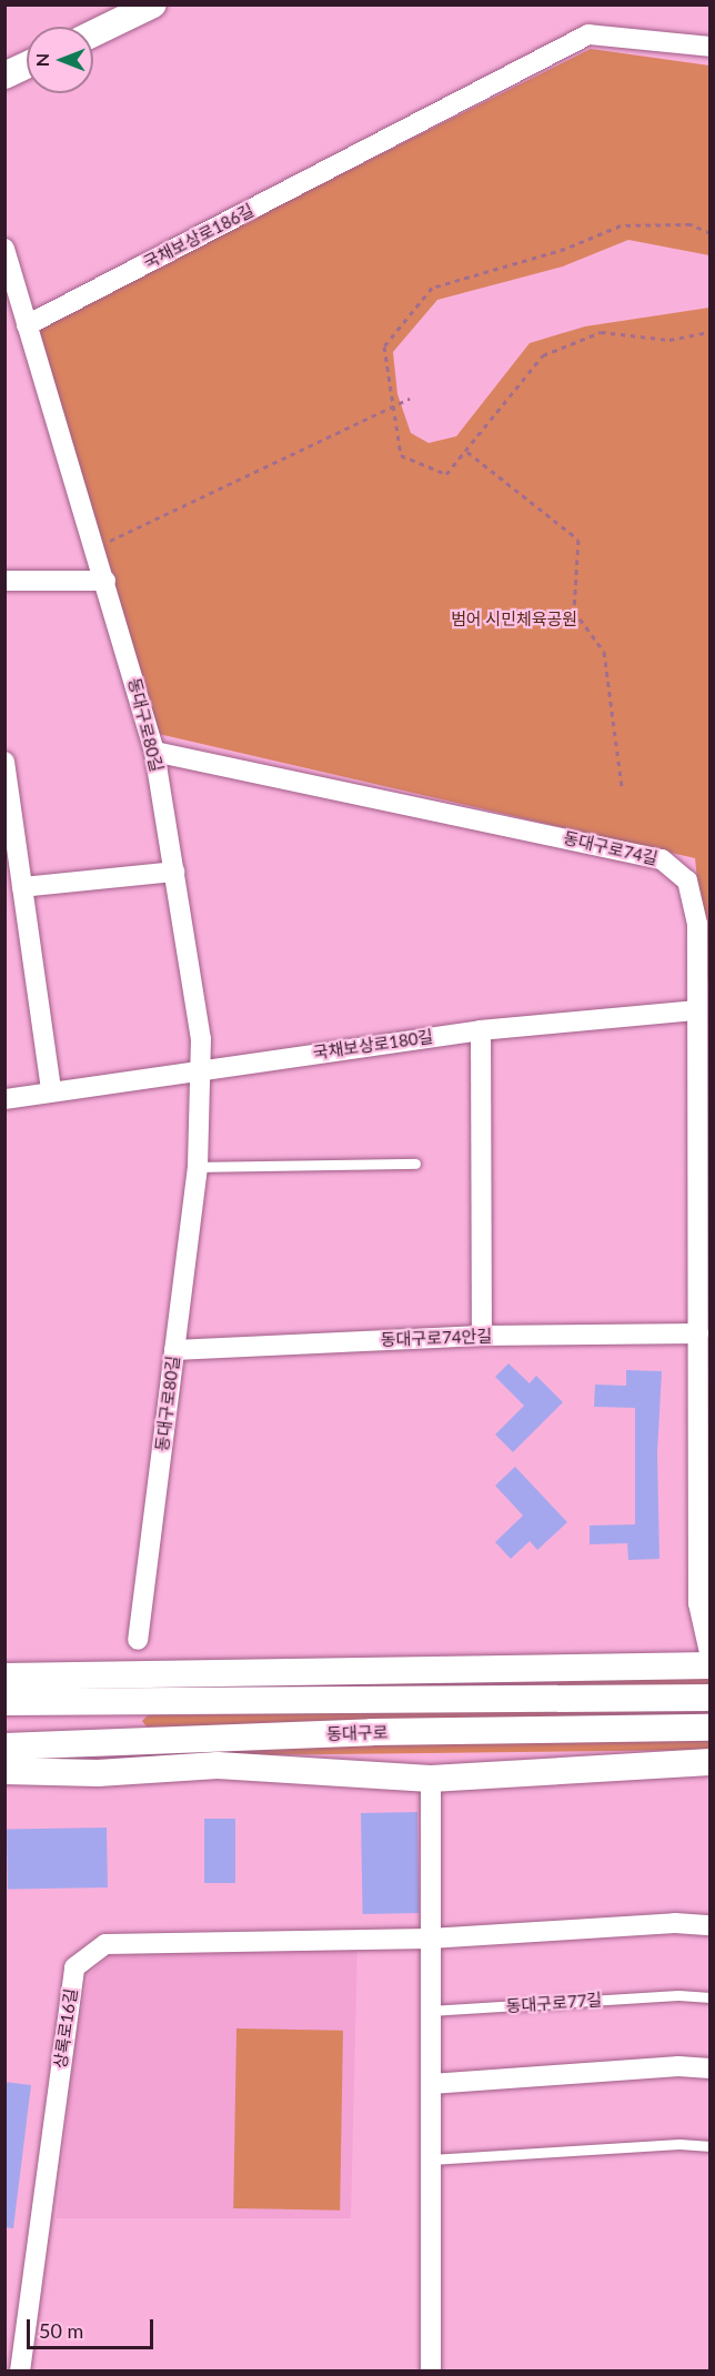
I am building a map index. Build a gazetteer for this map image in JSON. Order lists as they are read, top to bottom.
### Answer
{
  "streets": {
    "main road": ["동대구로"],
    "street": [
      "국채보상로186길",
      "동대구로80길",
      "동대구로74길",
      "국채보상로180길",
      "동대구로74안길",
      "상록로16길"
    ],
    "lane": ["동대구로77길"]
  },
  "crossings": [
    ["동대구로80길", "동대구로74길"],
    ["동대구로80길", "국채보상로180길"],
    ["동대구로80길", "동대구로74안길"],
    ["동대구로74길", "국채보상로180길"],
    ["동대구로74길", "동대구로74안길"]
  ],
  "parks": ["범어 시민체육공원"],
  "scale_bar": "50 m",
  "north": "left"
}
